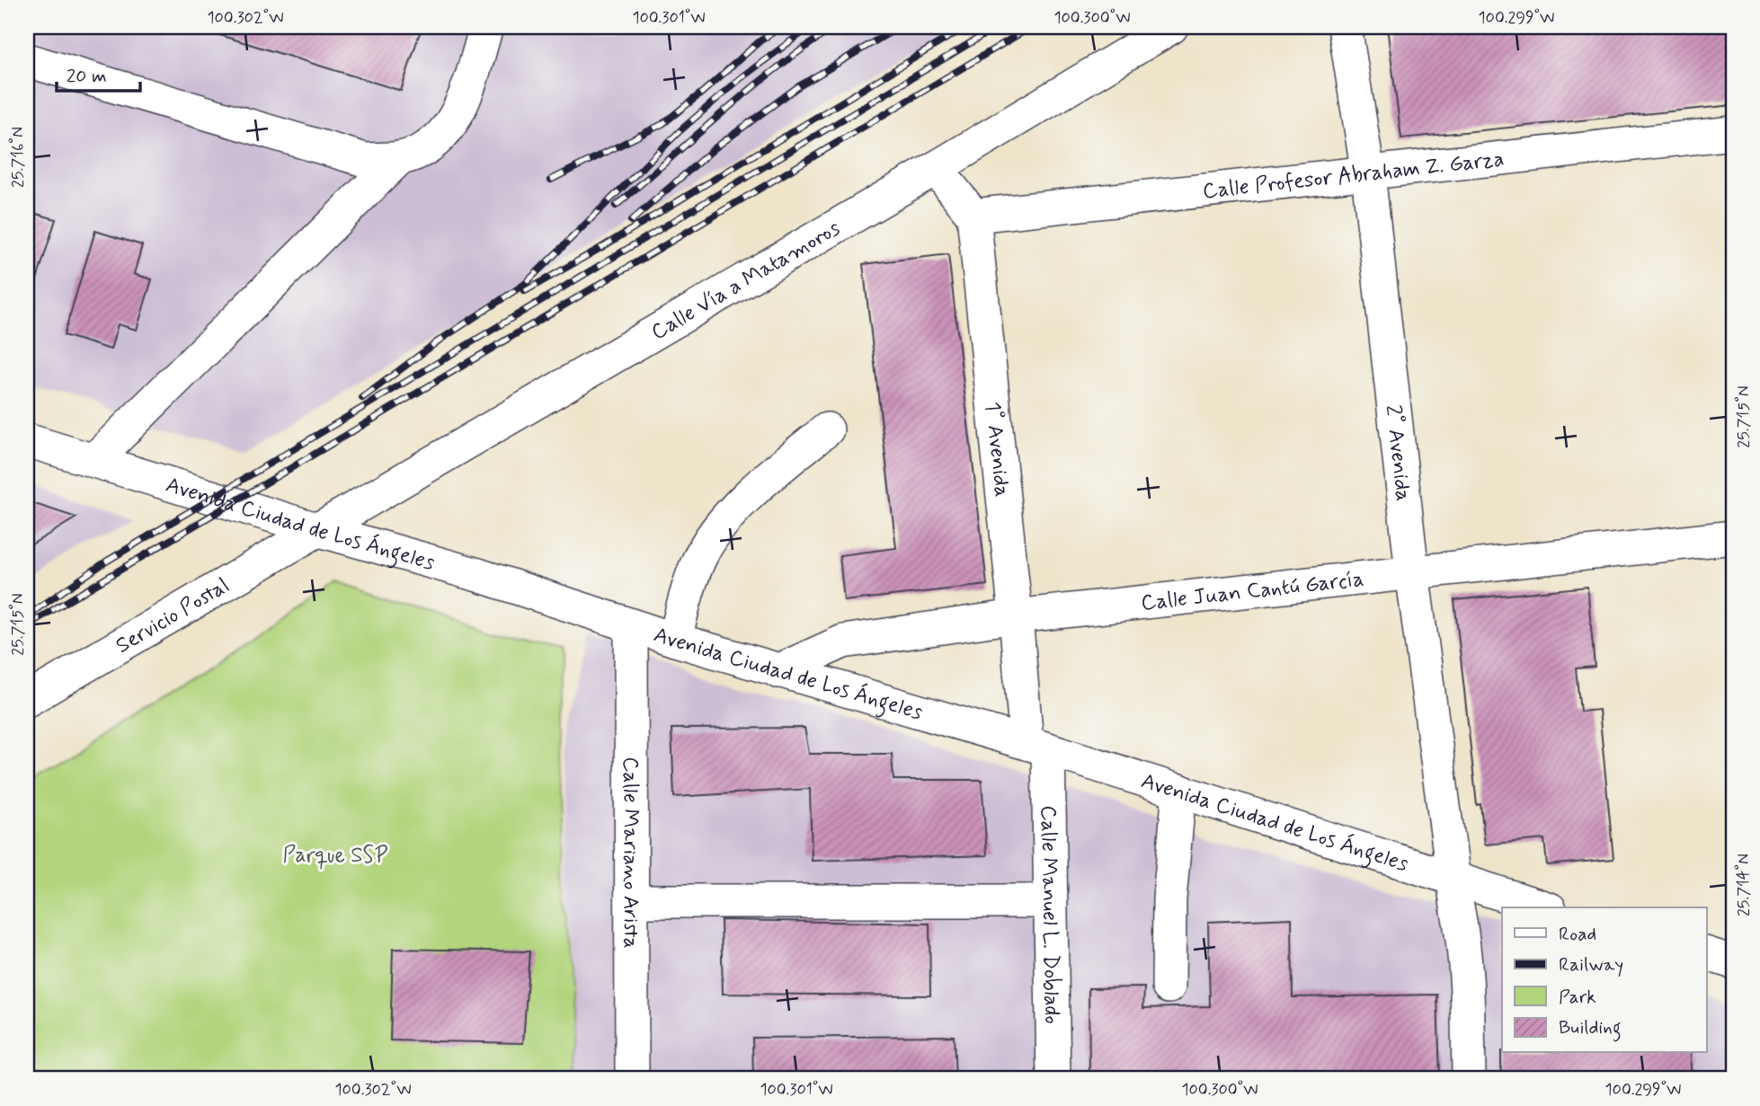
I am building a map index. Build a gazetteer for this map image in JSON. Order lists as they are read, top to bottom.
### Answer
{
  "streets": {
    "street": [
      "Calle Profesor Abraham Z. Garza",
      "Calle Vía a Matamoros",
      "1° Avenida",
      "2° Avenida",
      "Avenida Ciudad de Los Ángeles",
      "Calle Juan Cantú García",
      "Servicio Postal",
      "Calle Mariano Arista",
      "Calle Manuel L. Doblado"
    ]
  },
  "crossings": [
    ["Calle Profesor Abraham Z. Garza", "1° Avenida"],
    ["Calle Profesor Abraham Z. Garza", "2° Avenida"],
    ["Calle Vía a Matamoros", "Avenida Ciudad de Los Ángeles"],
    ["Calle Vía a Matamoros", "Servicio Postal"],
    ["1° Avenida", "Avenida Ciudad de Los Ángeles"],
    ["1° Avenida", "Calle Juan Cantú García"],
    ["1° Avenida", "Calle Manuel L. Doblado"],
    ["2° Avenida", "Avenida Ciudad de Los Ángeles"],
    ["2° Avenida", "Calle Juan Cantú García"],
    ["Avenida Ciudad de Los Ángeles", "Calle Juan Cantú García"],
    ["Avenida Ciudad de Los Ángeles", "Servicio Postal"],
    ["Avenida Ciudad de Los Ángeles", "Calle Mariano Arista"],
    ["Avenida Ciudad de Los Ángeles", "Calle Manuel L. Doblado"]
  ],
  "parks": ["Parque SSP"],
  "legend": [
    "Road",
    "Railway",
    "Park",
    "Building"
  ],
  "scale_bar": "20 m",
  "coordinates": [
    "100.302°W",
    "100.301°W",
    "100.300°W",
    "100.299°W",
    "25.716°N",
    "25.715°N",
    "25.714°N"
  ]
}
